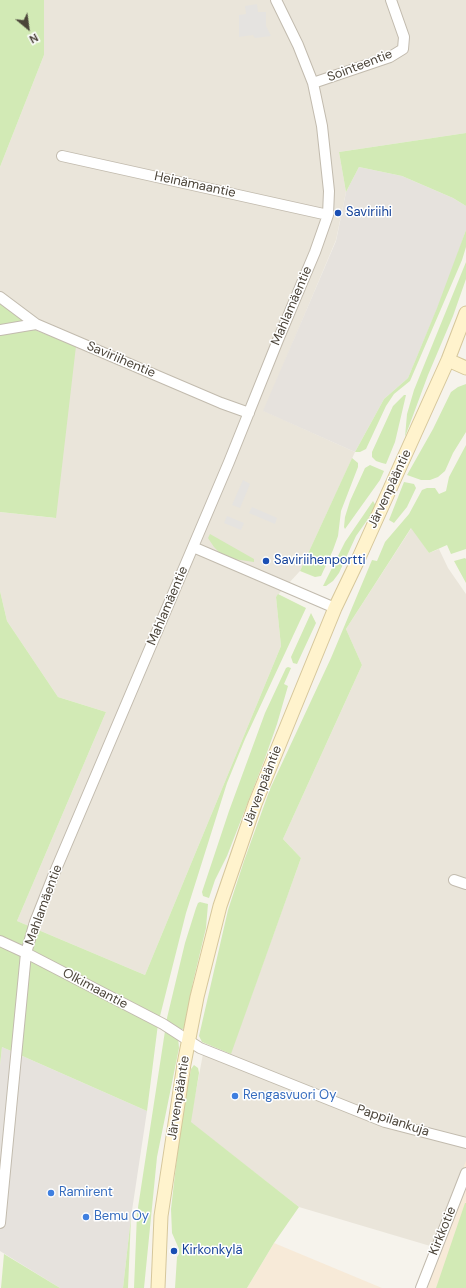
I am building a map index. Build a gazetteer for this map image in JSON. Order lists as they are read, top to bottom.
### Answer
{
  "streets": {
    "main road": ["Järvenpääntie"],
    "street": [
      "Sointeentie",
      "Heinämaantie",
      "Mahlamäentie",
      "Saviriihentie",
      "Olkimaantie",
      "Pappilankuja",
      "Kirkkotie"
    ]
  },
  "crossings": [
    ["Sointeentie", "Mahlamäentie"],
    ["Heinämaantie", "Mahlamäentie"],
    ["Mahlamäentie", "Saviriihentie"],
    ["Mahlamäentie", "Olkimaantie"],
    ["Järvenpääntie", "Olkimaantie"],
    ["Järvenpääntie", "Pappilankuja"],
    ["Olkimaantie", "Pappilankuja"]
  ],
  "places": [
    "Saviriihi",
    "Saviriihenportti",
    "Rengasvuori Oy",
    "Ramirent",
    "Bemu Oy",
    "Kirkonkylä"
  ],
  "north": "bottom right"
}
